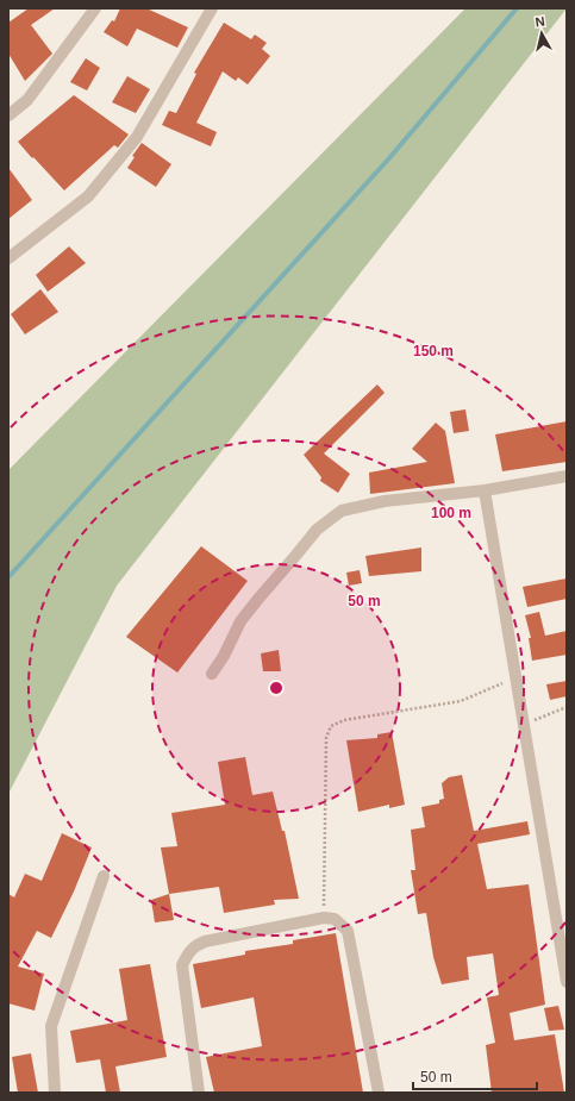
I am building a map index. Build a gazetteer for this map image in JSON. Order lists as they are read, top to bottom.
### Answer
{
  "scale_bar": "50 m",
  "north": "top",
  "rings": ["150 m", "100 m", "50 m"]
}
